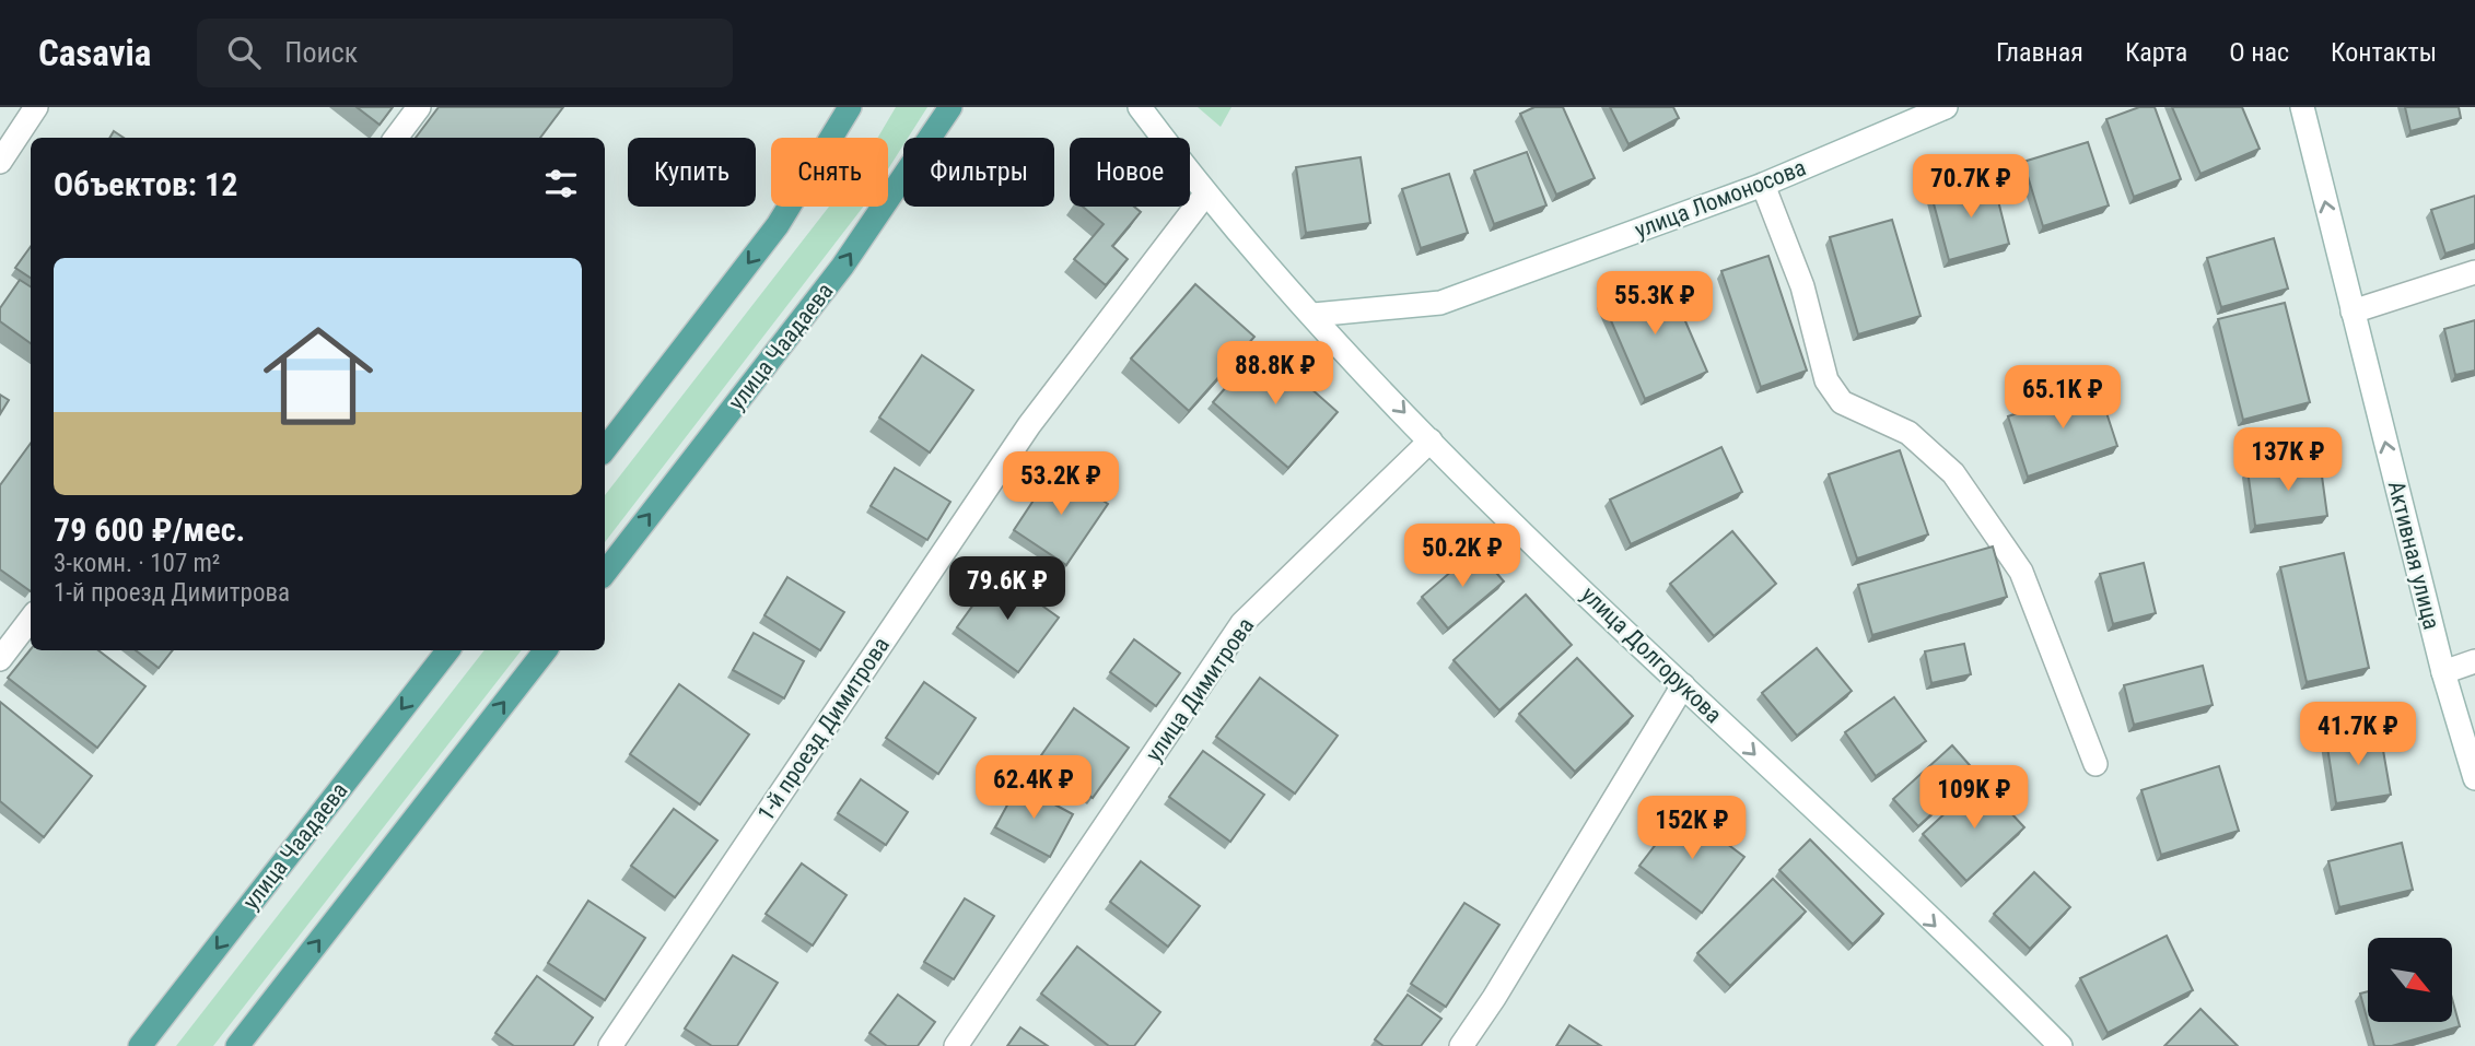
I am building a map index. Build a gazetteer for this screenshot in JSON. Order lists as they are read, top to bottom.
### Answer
{
  "streets": {
    "main road": ["улица Чаадаева"],
    "street": [
      "улица Ломоносова",
      "Активная улица",
      "улица Долгорукова",
      "улица Димитрова",
      "1-й проезд Димитрова"
    ]
  },
  "crossings": [
    ["улица Ломоносова", "улица Долгорукова"],
    ["улица Долгорукова", "улица Димитрова"],
    ["улица Долгорукова", "1-й проезд Димитрова"]
  ],
  "one_way": ["Активная улица", "улица Долгорукова"],
  "north": "bottom right",
  "page": {
    "header": "Casavia",
    "search": "Поиск",
    "nav": [
      "Главная",
      "Карта",
      "О нас",
      "Контакты"
    ],
    "chip": [
      "Купить",
      "Снять",
      "Фильтры",
      "Новое"
    ],
    "heading": "Объектов: 12",
    "price": [
      "70.7K ₽",
      "55.3K ₽",
      "88.8K ₽",
      "65.1K ₽",
      "137K ₽",
      "53.2K ₽",
      "50.2K ₽",
      "79.6K ₽",
      "41.7K ₽",
      "62.4K ₽",
      "109K ₽",
      "152K ₽"
    ],
    "list": [
      {
        "name": "79 600 ₽/мес.",
        "note": "3-комн. · 107 m² · 1-й проезд Димитрова"
      }
    ]
  }
}
